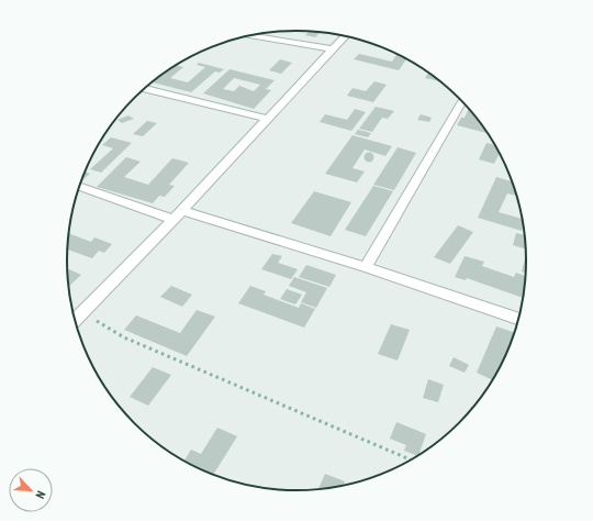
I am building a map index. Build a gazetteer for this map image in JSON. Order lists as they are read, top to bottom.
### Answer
{
  "north": "bottom right"
}
